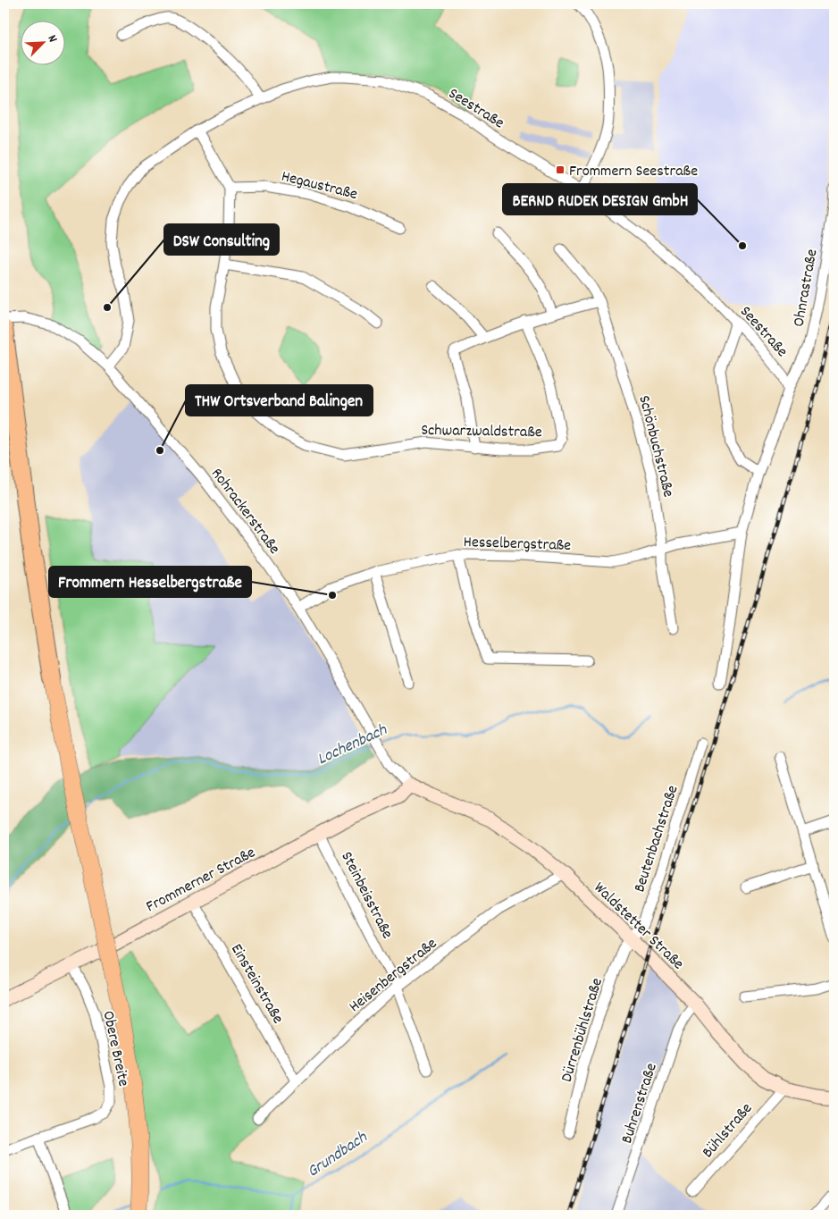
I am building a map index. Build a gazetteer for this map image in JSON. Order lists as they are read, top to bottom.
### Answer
{
  "streets": {
    "street": [
      "Seestraße",
      "Hegaustraße",
      "Ohnrastraße",
      "Schwarzwaldstraße",
      "Schönbuchstraße",
      "Rohrackerstraße",
      "Hesselbergstraße",
      "Beutenbachstraße",
      "Frommerner Straße",
      "Steinbeisstraße",
      "Waldstetter Straße",
      "Heisenbergstraße",
      "Einsteinstraße",
      "Dürrenbühlstraße",
      "Obere Breite",
      "Buhrenstraße",
      "Bühlstraße"
    ]
  },
  "crossings": [
    ["Seestraße", "Ohnrastraße"],
    ["Seestraße", "Rohrackerstraße"],
    ["Hegaustraße", "Schwarzwaldstraße"],
    ["Schönbuchstraße", "Hesselbergstraße"],
    ["Rohrackerstraße", "Hesselbergstraße"],
    ["Rohrackerstraße", "Frommerner Straße"],
    ["Rohrackerstraße", "Waldstetter Straße"],
    ["Beutenbachstraße", "Waldstetter Straße"],
    ["Beutenbachstraße", "Dürrenbühlstraße"],
    ["Frommerner Straße", "Steinbeisstraße"],
    ["Frommerner Straße", "Waldstetter Straße"],
    ["Frommerner Straße", "Einsteinstraße"],
    ["Frommerner Straße", "Obere Breite"],
    ["Steinbeisstraße", "Heisenbergstraße"],
    ["Waldstetter Straße", "Heisenbergstraße"],
    ["Waldstetter Straße", "Dürrenbühlstraße"],
    ["Waldstetter Straße", "Buhrenstraße"],
    ["Waldstetter Straße", "Bühlstraße"],
    ["Heisenbergstraße", "Einsteinstraße"]
  ],
  "water": ["Lochenbach", "Grundbach"],
  "places": {
    "transit": ["Frommern Seestraße"],
    "other": [
      "BERND RUDEK DESIGN GmbH",
      "DSW Consulting",
      "THW Ortsverband Balingen",
      "Frommern Hesselbergstraße"
    ]
  },
  "north": "top right"
}
